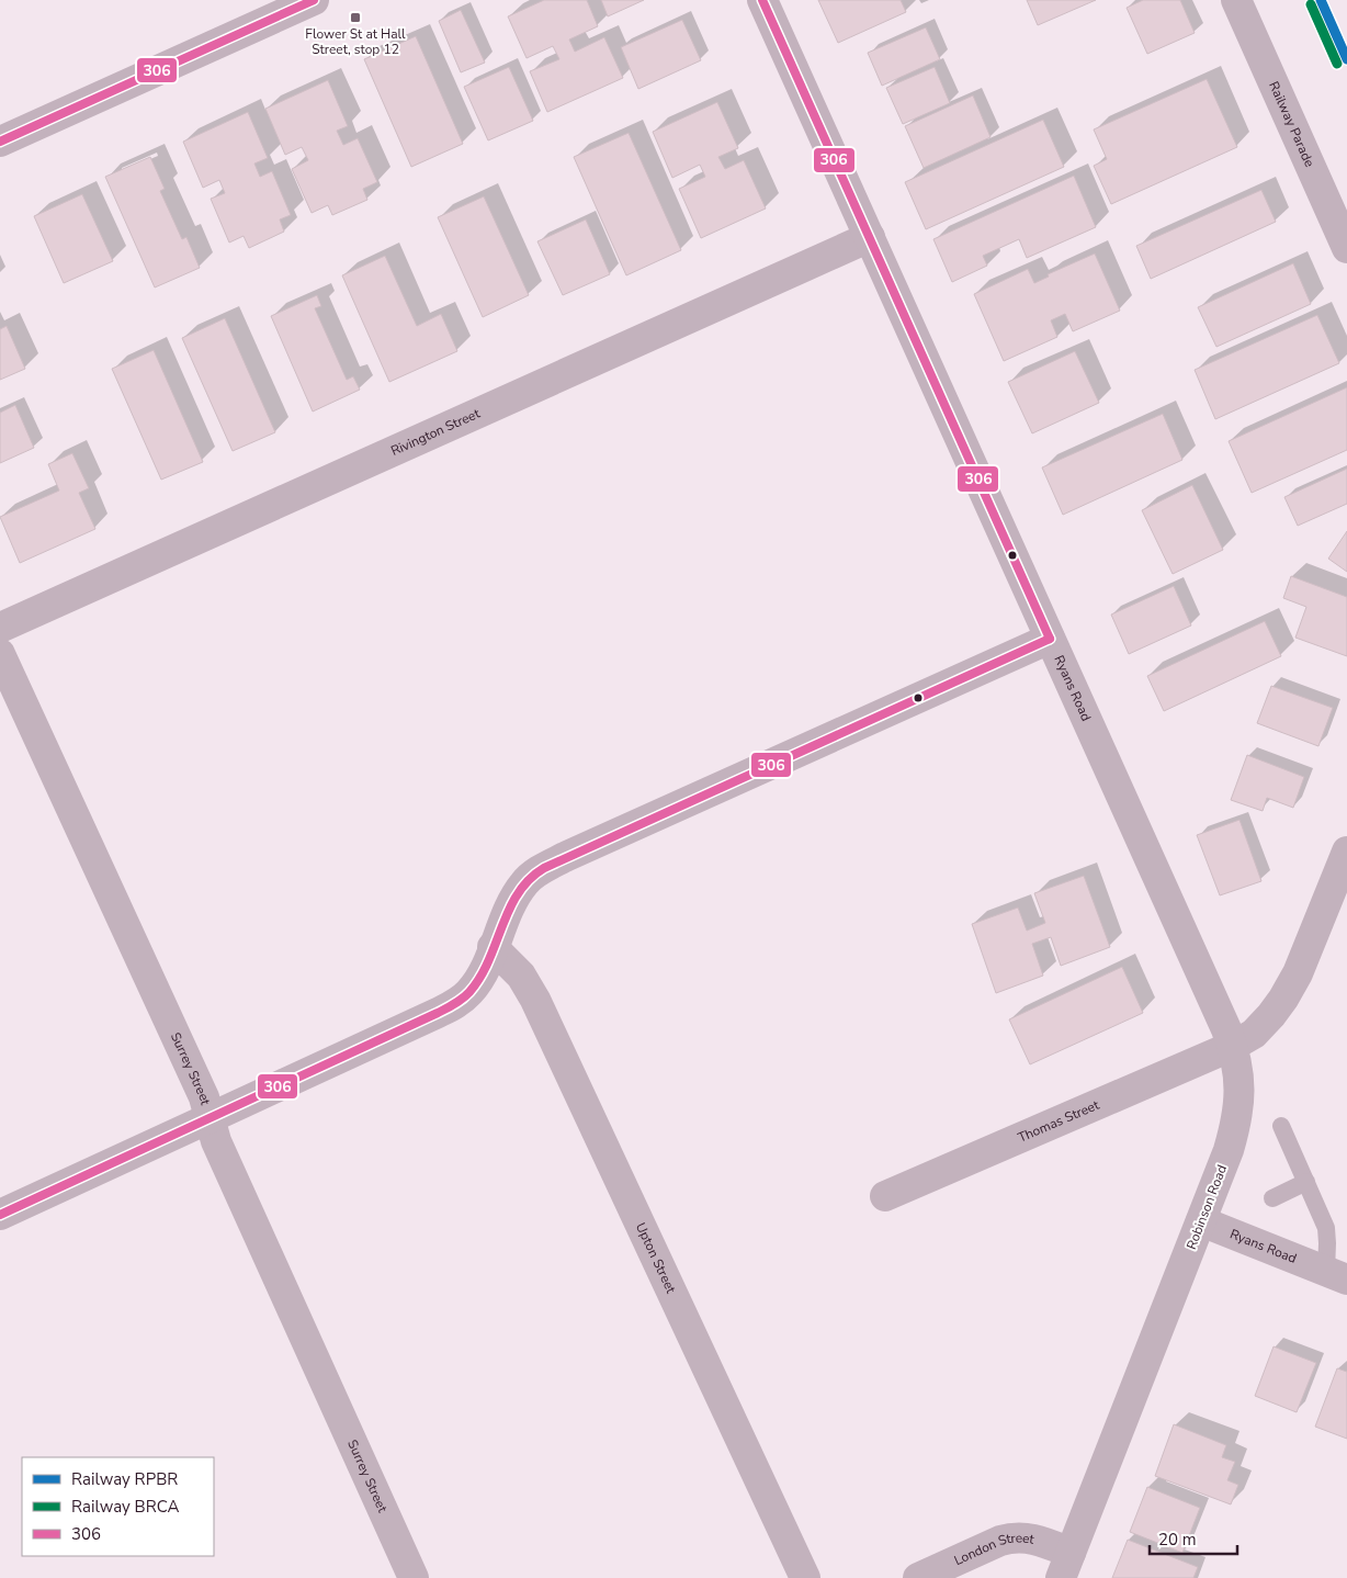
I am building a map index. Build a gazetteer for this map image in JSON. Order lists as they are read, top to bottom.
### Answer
{
  "streets": {
    "street": [
      "Railway Parade",
      "Rivington Street",
      "Ryans Road",
      "Surrey Street",
      "Thomas Street",
      "Robinson Road",
      "Upton Street",
      "London Street"
    ]
  },
  "crossings": [
    ["Rivington Street", "Ryans Road"],
    ["Ryans Road", "Thomas Street"],
    ["Ryans Road", "Robinson Road"],
    ["Thomas Street", "Robinson Road"],
    ["Robinson Road", "London Street"]
  ],
  "places": {
    "transit": ["Flower St at Hall Street, stop 12"]
  },
  "lines": ["rail line RPBR", "transit line 306", "rail line BRCA"],
  "legend": ["Railway RPBR", "Railway BRCA", "306"],
  "scale_bar": "20 m"
}
